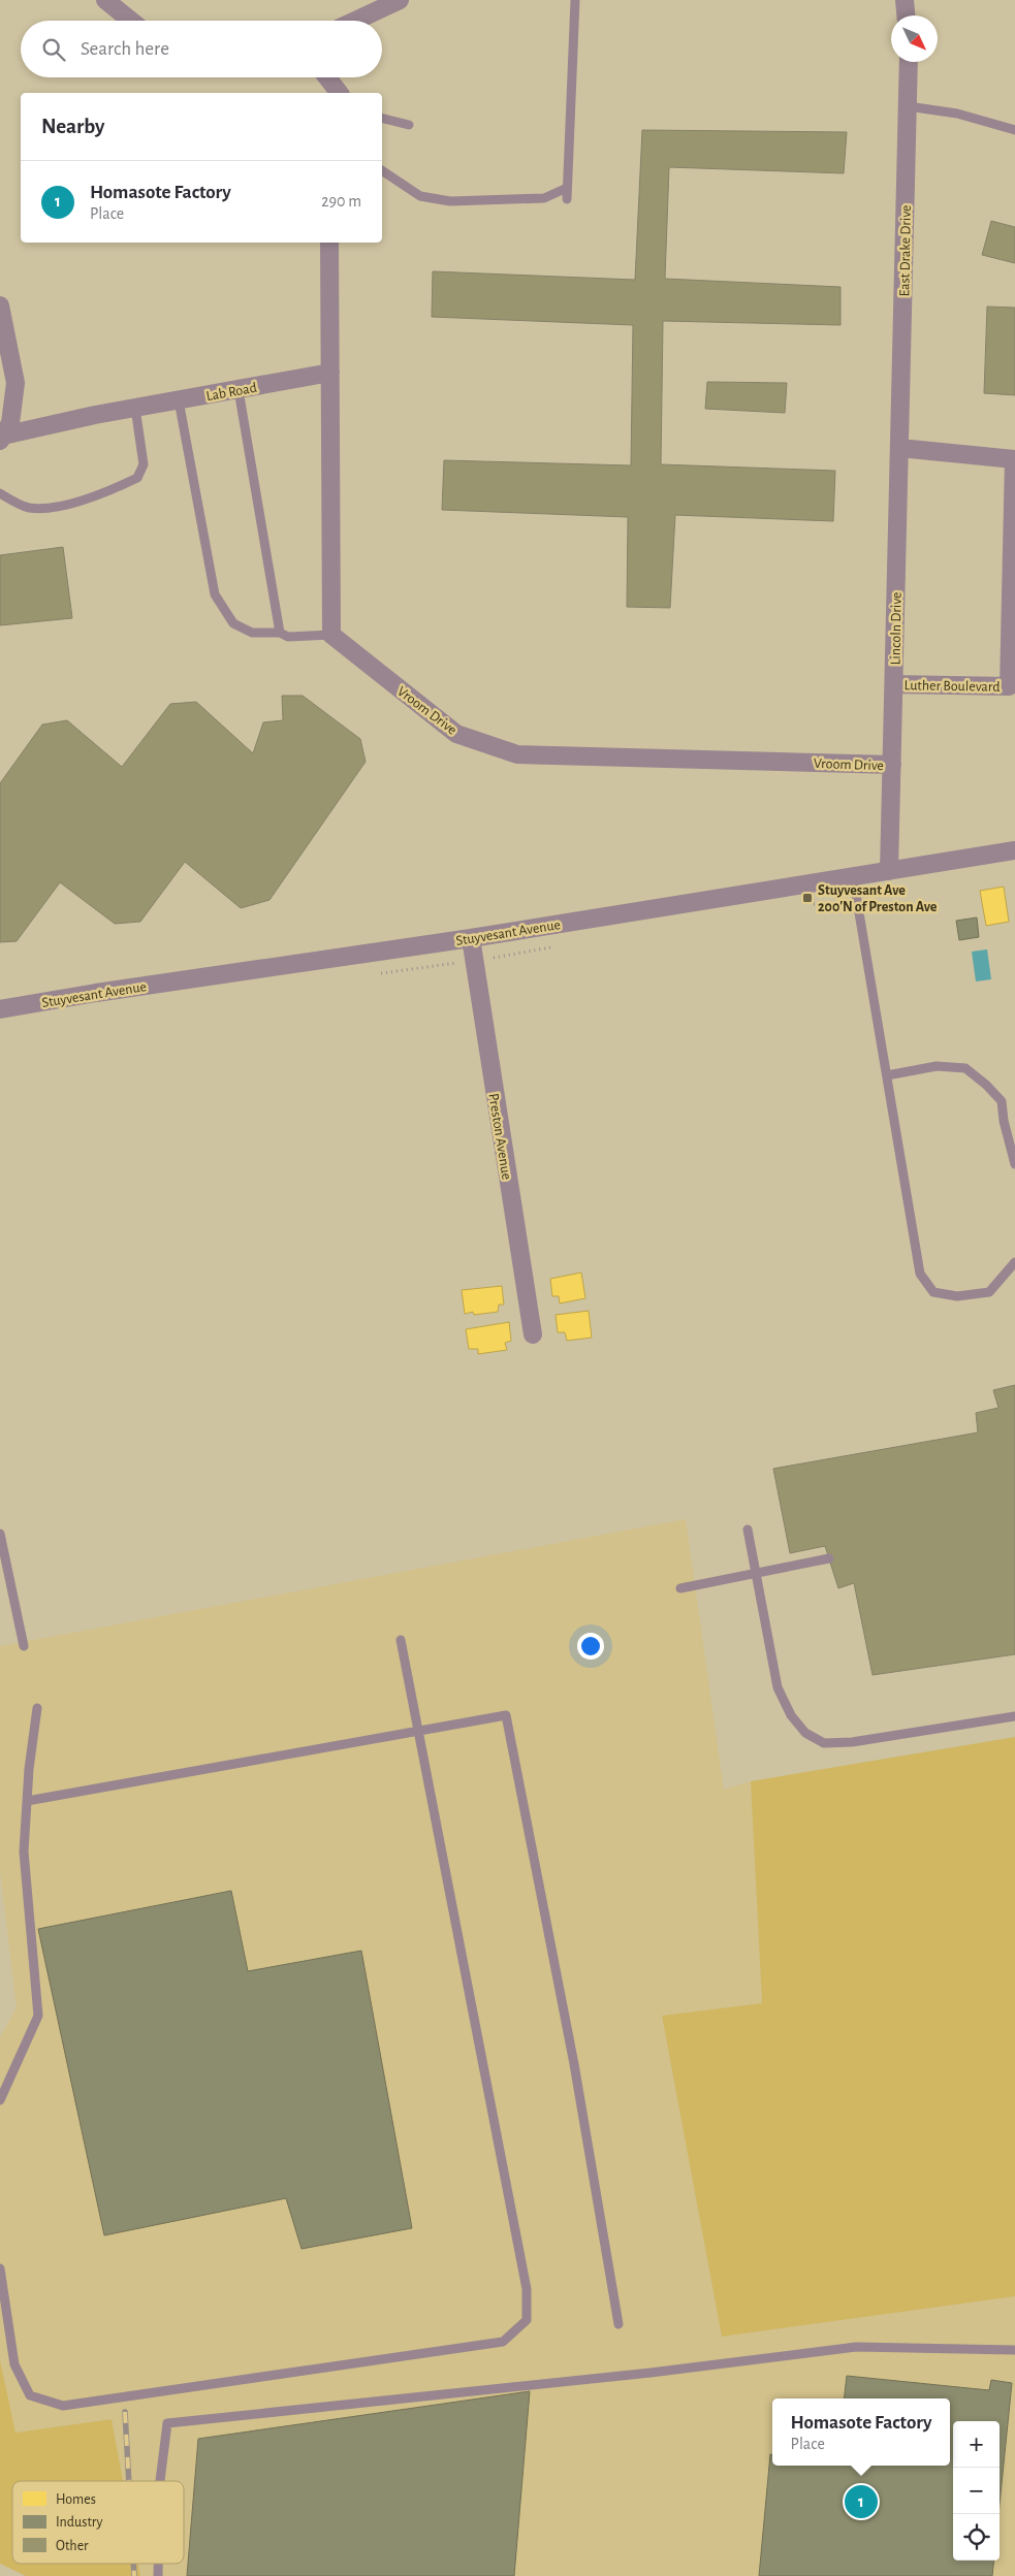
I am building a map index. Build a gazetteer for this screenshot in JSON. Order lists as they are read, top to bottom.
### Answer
{
  "streets": {
    "street": [
      "East Drake Drive",
      "Lab Road",
      "Lincoln Drive",
      "Luther Boulevard",
      "Vroom Drive",
      "Stuyvesant Avenue",
      "Preston Avenue"
    ]
  },
  "crossings": [
    ["East Drake Drive", "Lincoln Drive"],
    ["East Drake Drive", "Luther Boulevard"],
    ["Lincoln Drive", "Luther Boulevard"],
    ["Lincoln Drive", "Vroom Drive"],
    ["Lincoln Drive", "Stuyvesant Avenue"],
    ["Stuyvesant Avenue", "Preston Avenue"]
  ],
  "places": {
    "transit": ["Stuyvesant Ave 200'N of Preston Ave"]
  },
  "legend": ["Homes", "Industry", "Other"],
  "north": "bottom right",
  "page": {
    "search": "Search here",
    "heading": "Nearby",
    "list": [
      {
        "mark": "1",
        "name": "Homasote Factory",
        "note": "Place",
        "value": "290 m"
      }
    ],
    "popup": ["Homasote Factory", "Place"],
    "map_buttons": ["+", "−"],
    "pins": "1"
  }
}
